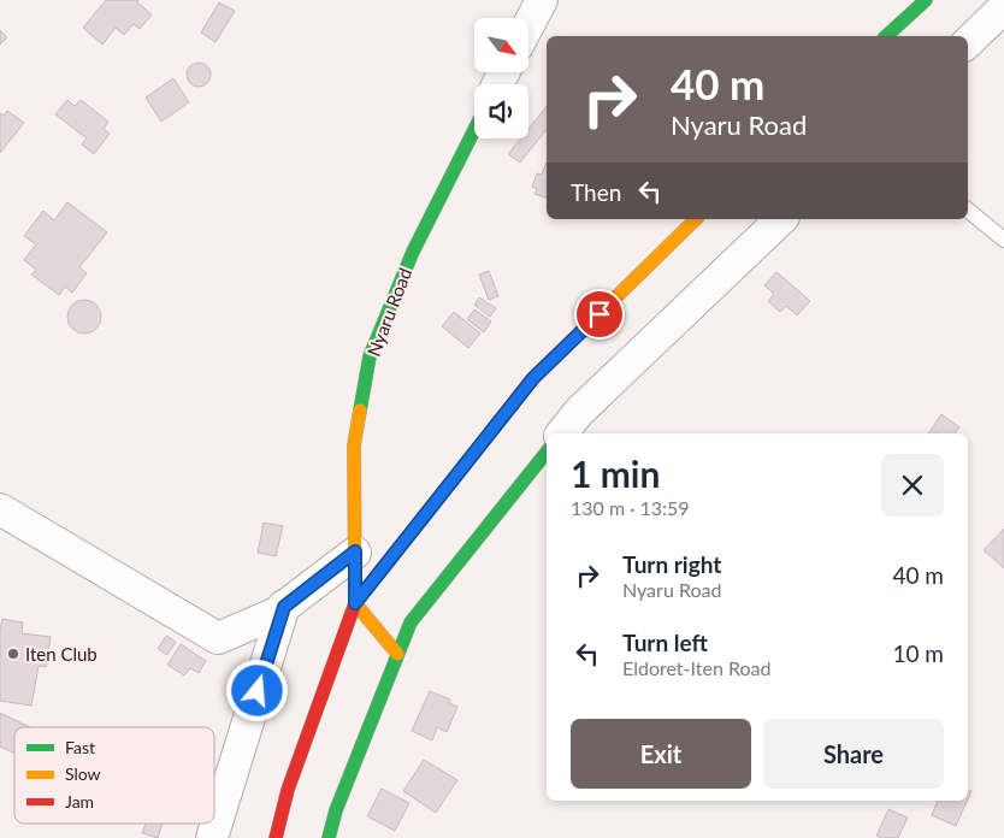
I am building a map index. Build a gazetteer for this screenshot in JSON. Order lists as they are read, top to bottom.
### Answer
{
  "streets": {
    "street": ["Nyaru Road"]
  },
  "places": ["Iten Club"],
  "legend": ["Fast", "Slow", "Jam"],
  "north": "bottom right",
  "page": {
    "turn": ["40 m", "Nyaru Road"],
    "then": "Then",
    "heading": ["1 min", "130 m · 13:59"],
    "list": [
      {
        "name": "Turn right",
        "note": "Nyaru Road",
        "value": "40 m"
      },
      {
        "name": "Turn left",
        "note": "Eldoret-Iten Road",
        "value": "10 m"
      }
    ],
    "buttons": ["Exit", "Share"]
  }
}
